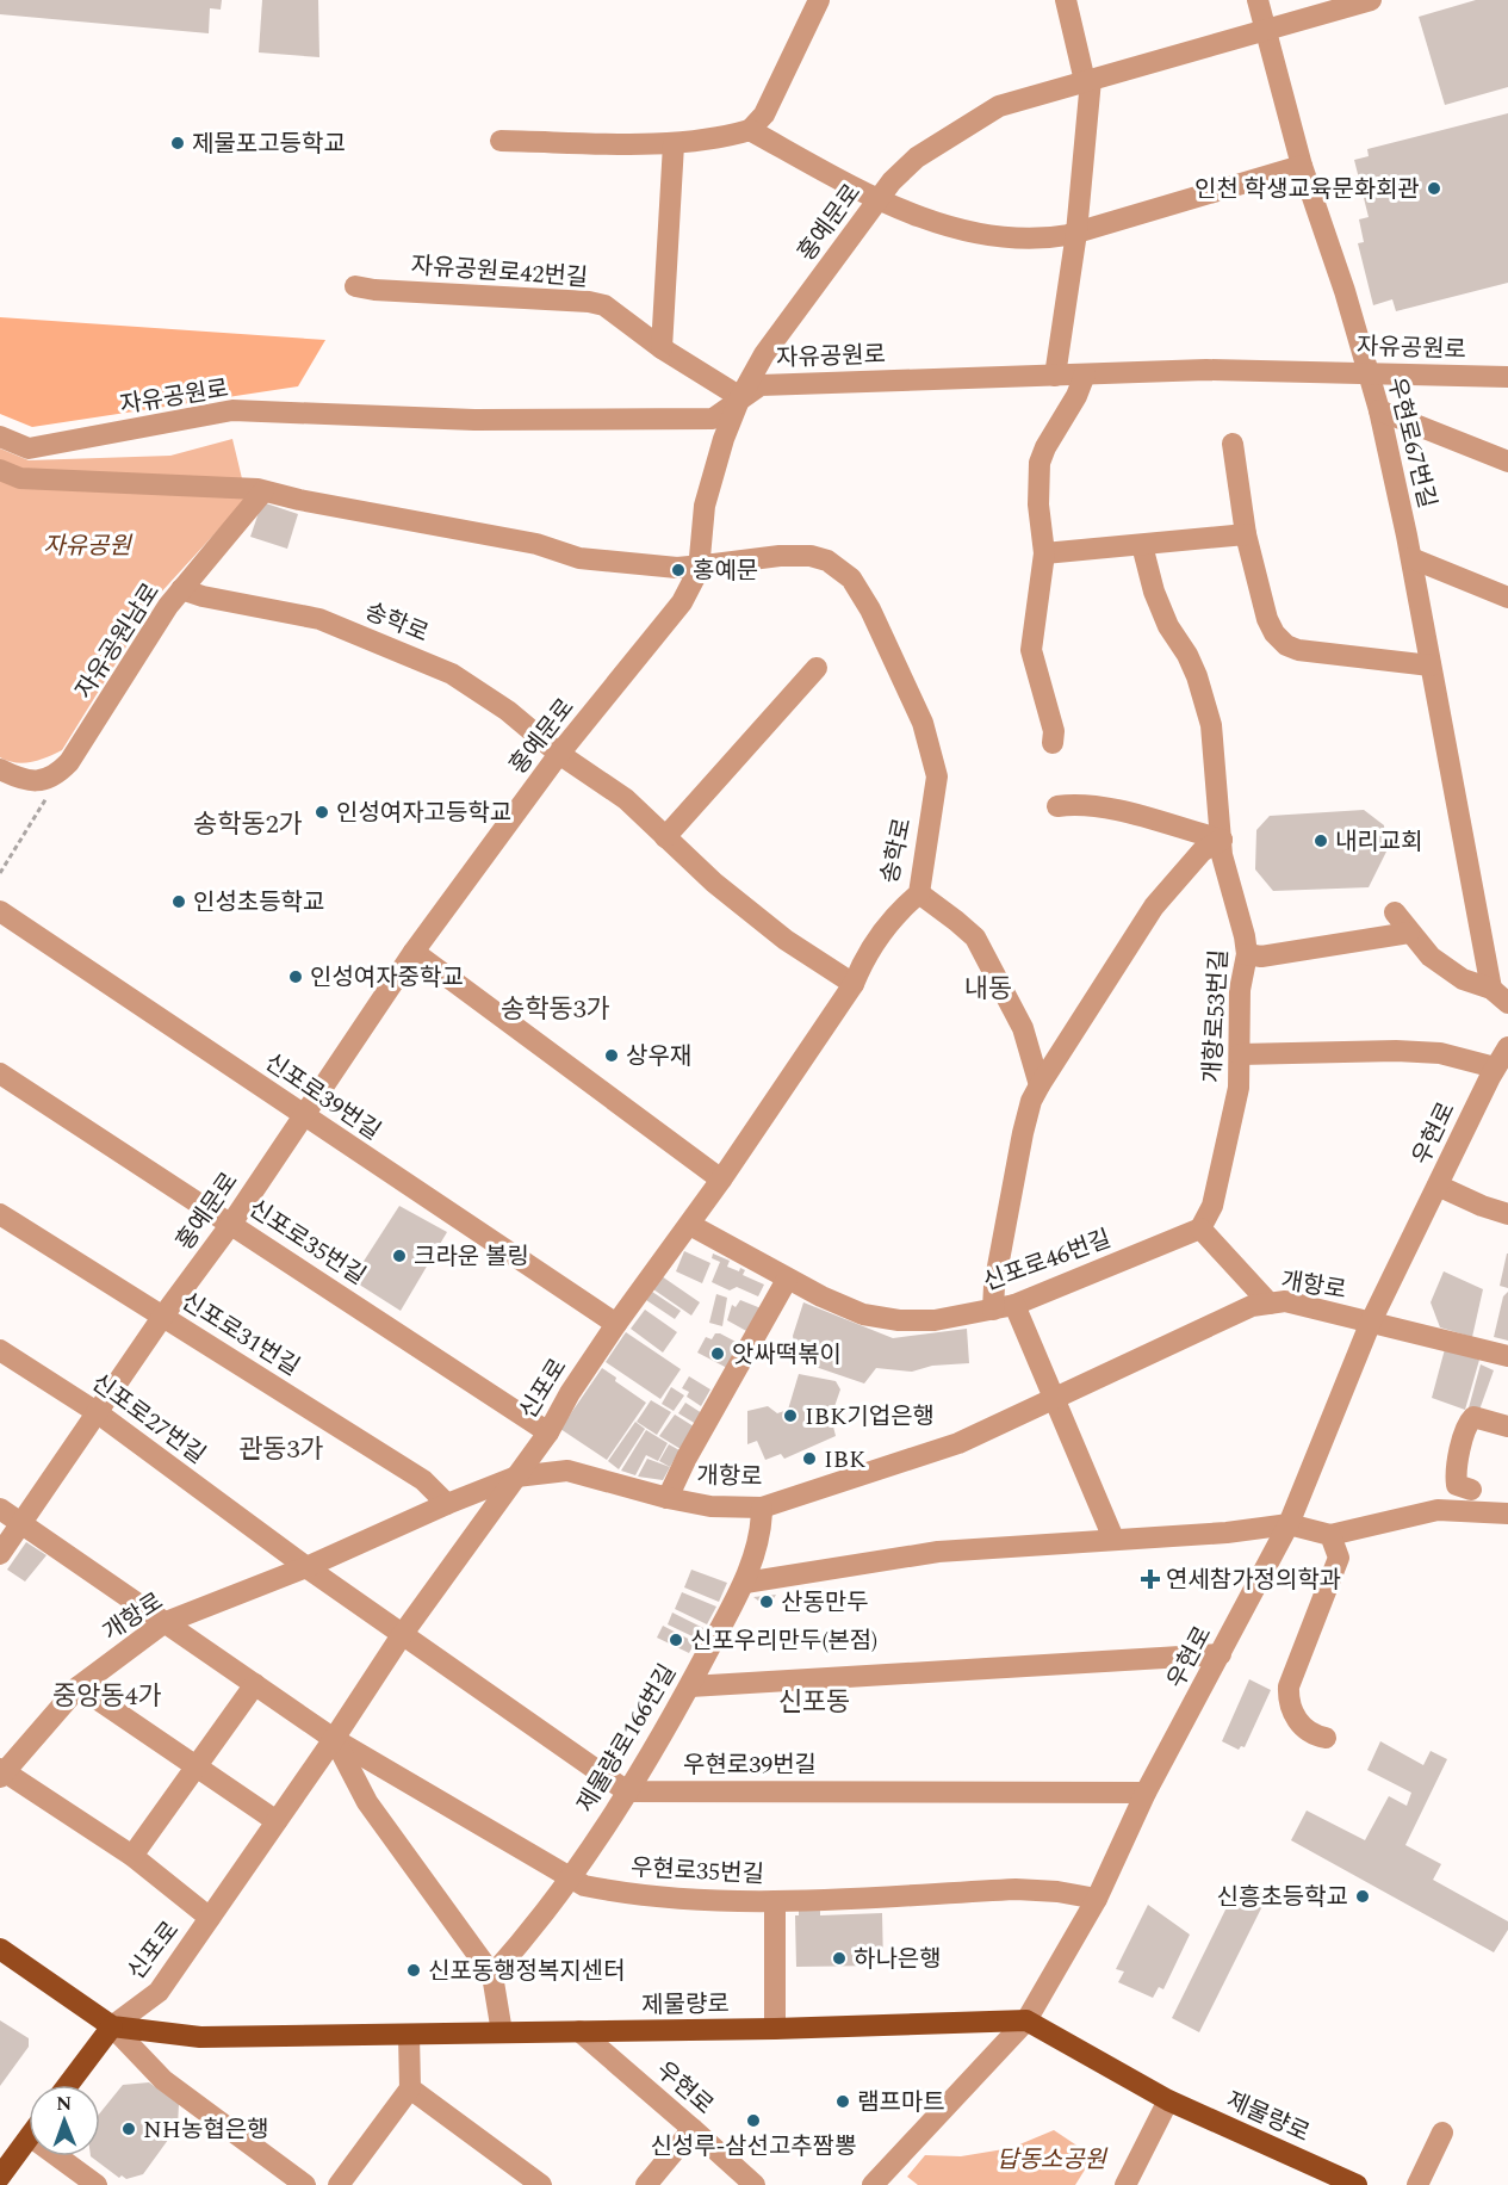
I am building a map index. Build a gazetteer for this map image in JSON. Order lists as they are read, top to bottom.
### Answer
{
  "streets": {
    "main road": ["신포로", "제물량로"],
    "street": [
      "홍예문로",
      "자유공원로42번길",
      "자유공원로",
      "우현로67번길",
      "송학로",
      "자유공원남로",
      "개항로53번길",
      "신포로39번길",
      "우현로",
      "신포로35번길",
      "신포로46번길",
      "개항로",
      "신포로31번길",
      "신포로27번길",
      "제물량로166번길",
      "우현로39번길",
      "우현로35번길"
    ]
  },
  "crossings": [
    ["홍예문로", "자유공원로42번길"],
    ["홍예문로", "자유공원로"],
    ["홍예문로", "우현로67번길"],
    ["홍예문로", "송학로"],
    ["홍예문로", "신포로39번길"],
    ["홍예문로", "신포로35번길"],
    ["홍예문로", "신포로31번길"],
    ["홍예문로", "신포로27번길"],
    ["홍예문로", "우현로35번길"],
    ["자유공원로42번길", "자유공원로"],
    ["자유공원로", "우현로67번길"],
    ["송학로", "자유공원남로"],
    ["송학로", "신포로"],
    ["개항로53번길", "신포로46번길"],
    ["신포로39번길", "신포로"],
    ["우현로", "개항로"],
    ["우현로", "우현로39번길"],
    ["우현로", "우현로35번길"],
    ["우현로", "제물량로"],
    ["신포로35번길", "신포로"],
    ["신포로46번길", "신포로"],
    ["개항로", "신포로31번길"],
    ["개항로", "신포로"],
    ["개항로", "신포로27번길"],
    ["개항로", "제물량로166번길"],
    ["개항로", "우현로35번길"],
    ["신포로", "신포로27번길"],
    ["신포로", "우현로35번길"],
    ["신포로", "제물량로"],
    ["제물량로166번길", "우현로39번길"],
    ["제물량로166번길", "우현로35번길"]
  ],
  "districts": [
    "송학동2가",
    "내동",
    "송학동3가",
    "관동3가",
    "중앙동4가",
    "신포동"
  ],
  "parks": ["자유공원", "답동소공원"],
  "places": {
    "other": [
      "제물포고등학교",
      "인천 학생교육문화회관",
      "홍예문",
      "인성여자고등학교",
      "내리교회",
      "인성초등학교",
      "인성여자중학교",
      "상우재",
      "크라운 볼링",
      "앗싸떡볶이",
      "IBK기업은행",
      "IBK",
      "산동만두",
      "신포우리만두(본점)",
      "신흥초등학교",
      "하나은행",
      "신포동행정복지센터",
      "램프마트",
      "신성루-삼선고추짬뽕",
      "NH농협은행"
    ],
    "health": ["연세참가정의학과"]
  },
  "north": "top"
}
